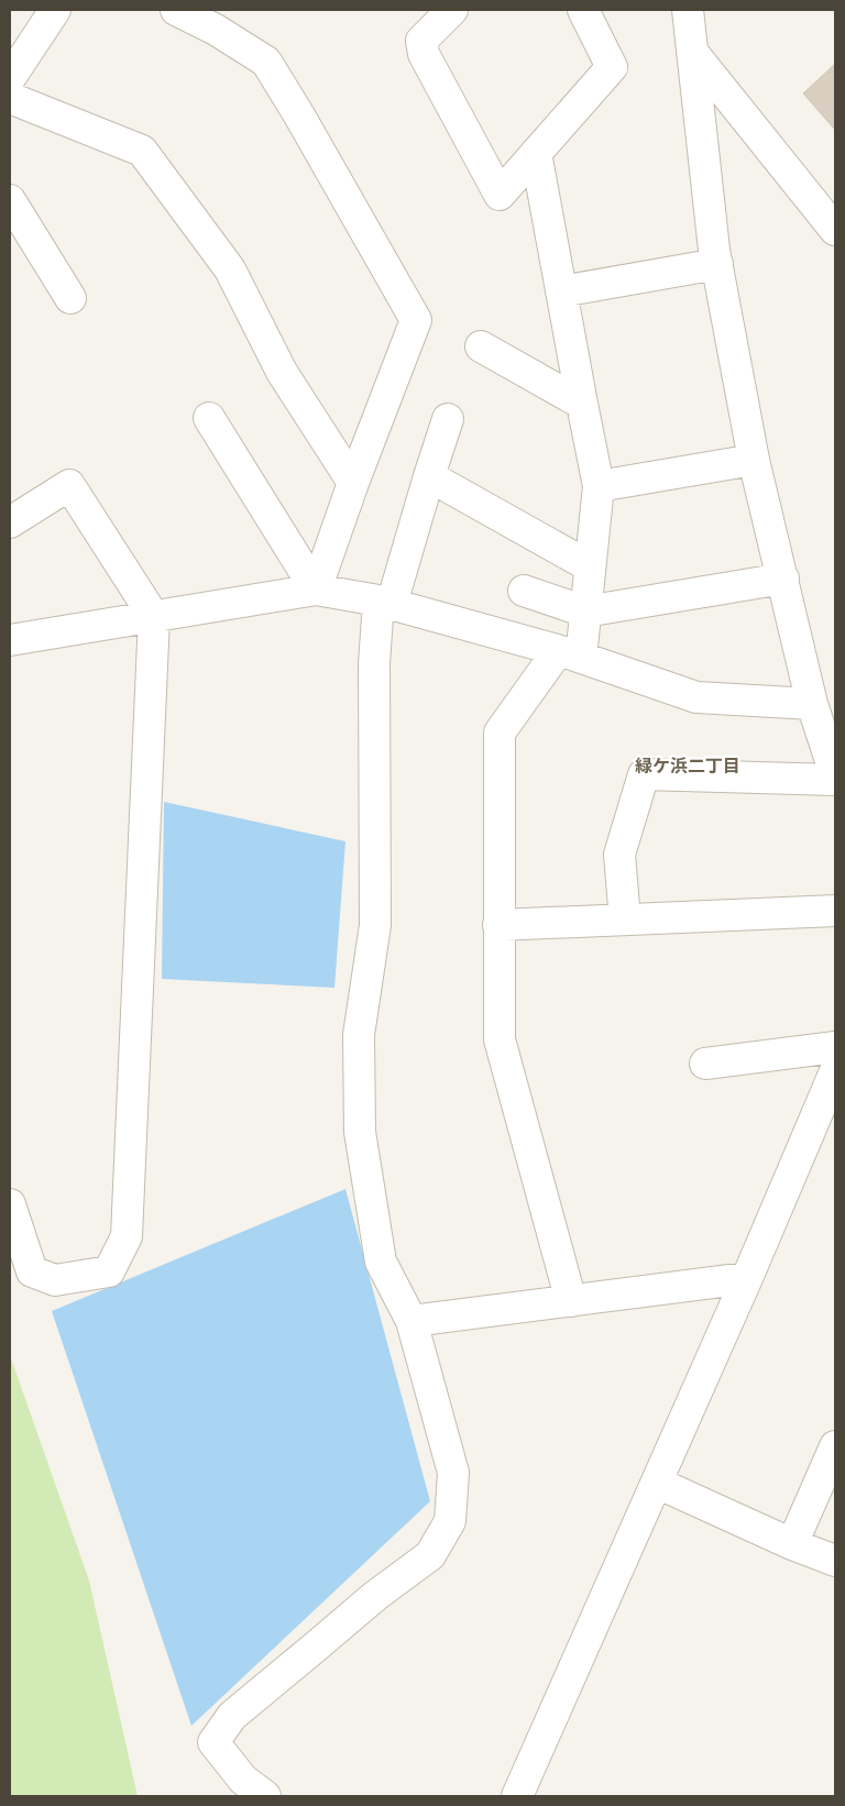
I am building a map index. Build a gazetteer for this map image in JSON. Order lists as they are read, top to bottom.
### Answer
{
  "districts": ["緑ケ浜二丁目"]
}
